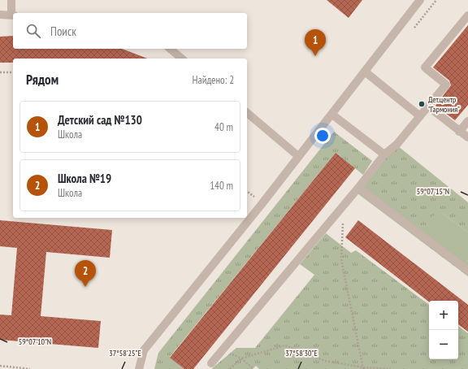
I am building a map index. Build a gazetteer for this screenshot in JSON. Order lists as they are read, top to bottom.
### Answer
{
  "places": ["Дет.центр \"Гармония\""],
  "page": {
    "search": "Поиск",
    "pins": ["1", "2"],
    "heading": ["Рядом", "Найдено: 2"],
    "list": [
      {
        "mark": "1",
        "name": "Детский сад №130",
        "note": "Школа",
        "value": "40 m"
      },
      {
        "mark": "2",
        "name": "Школа №19",
        "note": "Школа",
        "value": "140 m"
      }
    ],
    "map_buttons": ["+", "−"]
  },
  "coordinates": [
    "59°07'15\"N",
    "59°07'10\"N",
    "37°58'25\"E",
    "37°58'30\"E"
  ]
}
